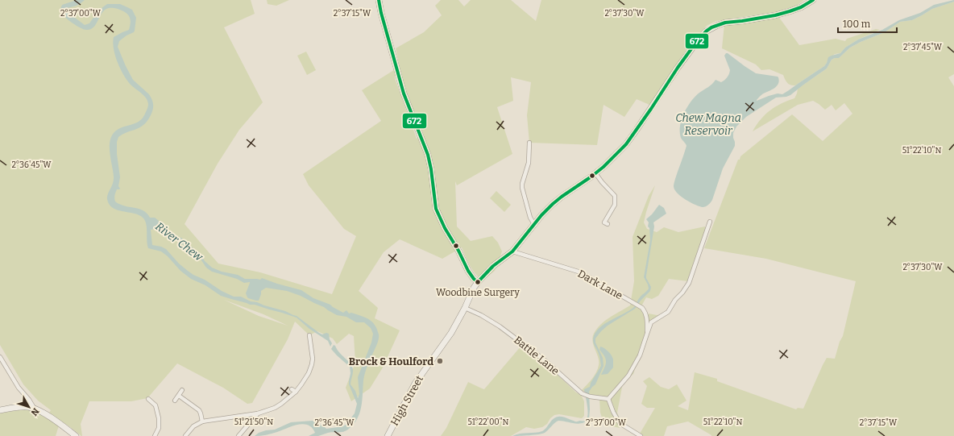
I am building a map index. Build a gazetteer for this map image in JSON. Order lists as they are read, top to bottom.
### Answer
{
  "streets": {
    "main road": ["High Street"],
    "street": ["Dark Lane", "Battle Lane"]
  },
  "crossings": [
    ["Dark Lane", "High Street"],
    ["Battle Lane", "High Street"]
  ],
  "water": ["Chew Magna Reservoir", "River Chew"],
  "places": ["Woodbine Surgery", "Brock & Houlford"],
  "lines": ["transit line 672"],
  "scale_bar": "100 m",
  "north": "bottom right",
  "coordinates": [
    "2°37'30\"W",
    "2°37'00\"W",
    "2°37'15\"W",
    "2°37'45\"W",
    "51°22'10\"N",
    "2°36'45\"W",
    "51°21'50\"N",
    "51°22'00\"N"
  ]
}
